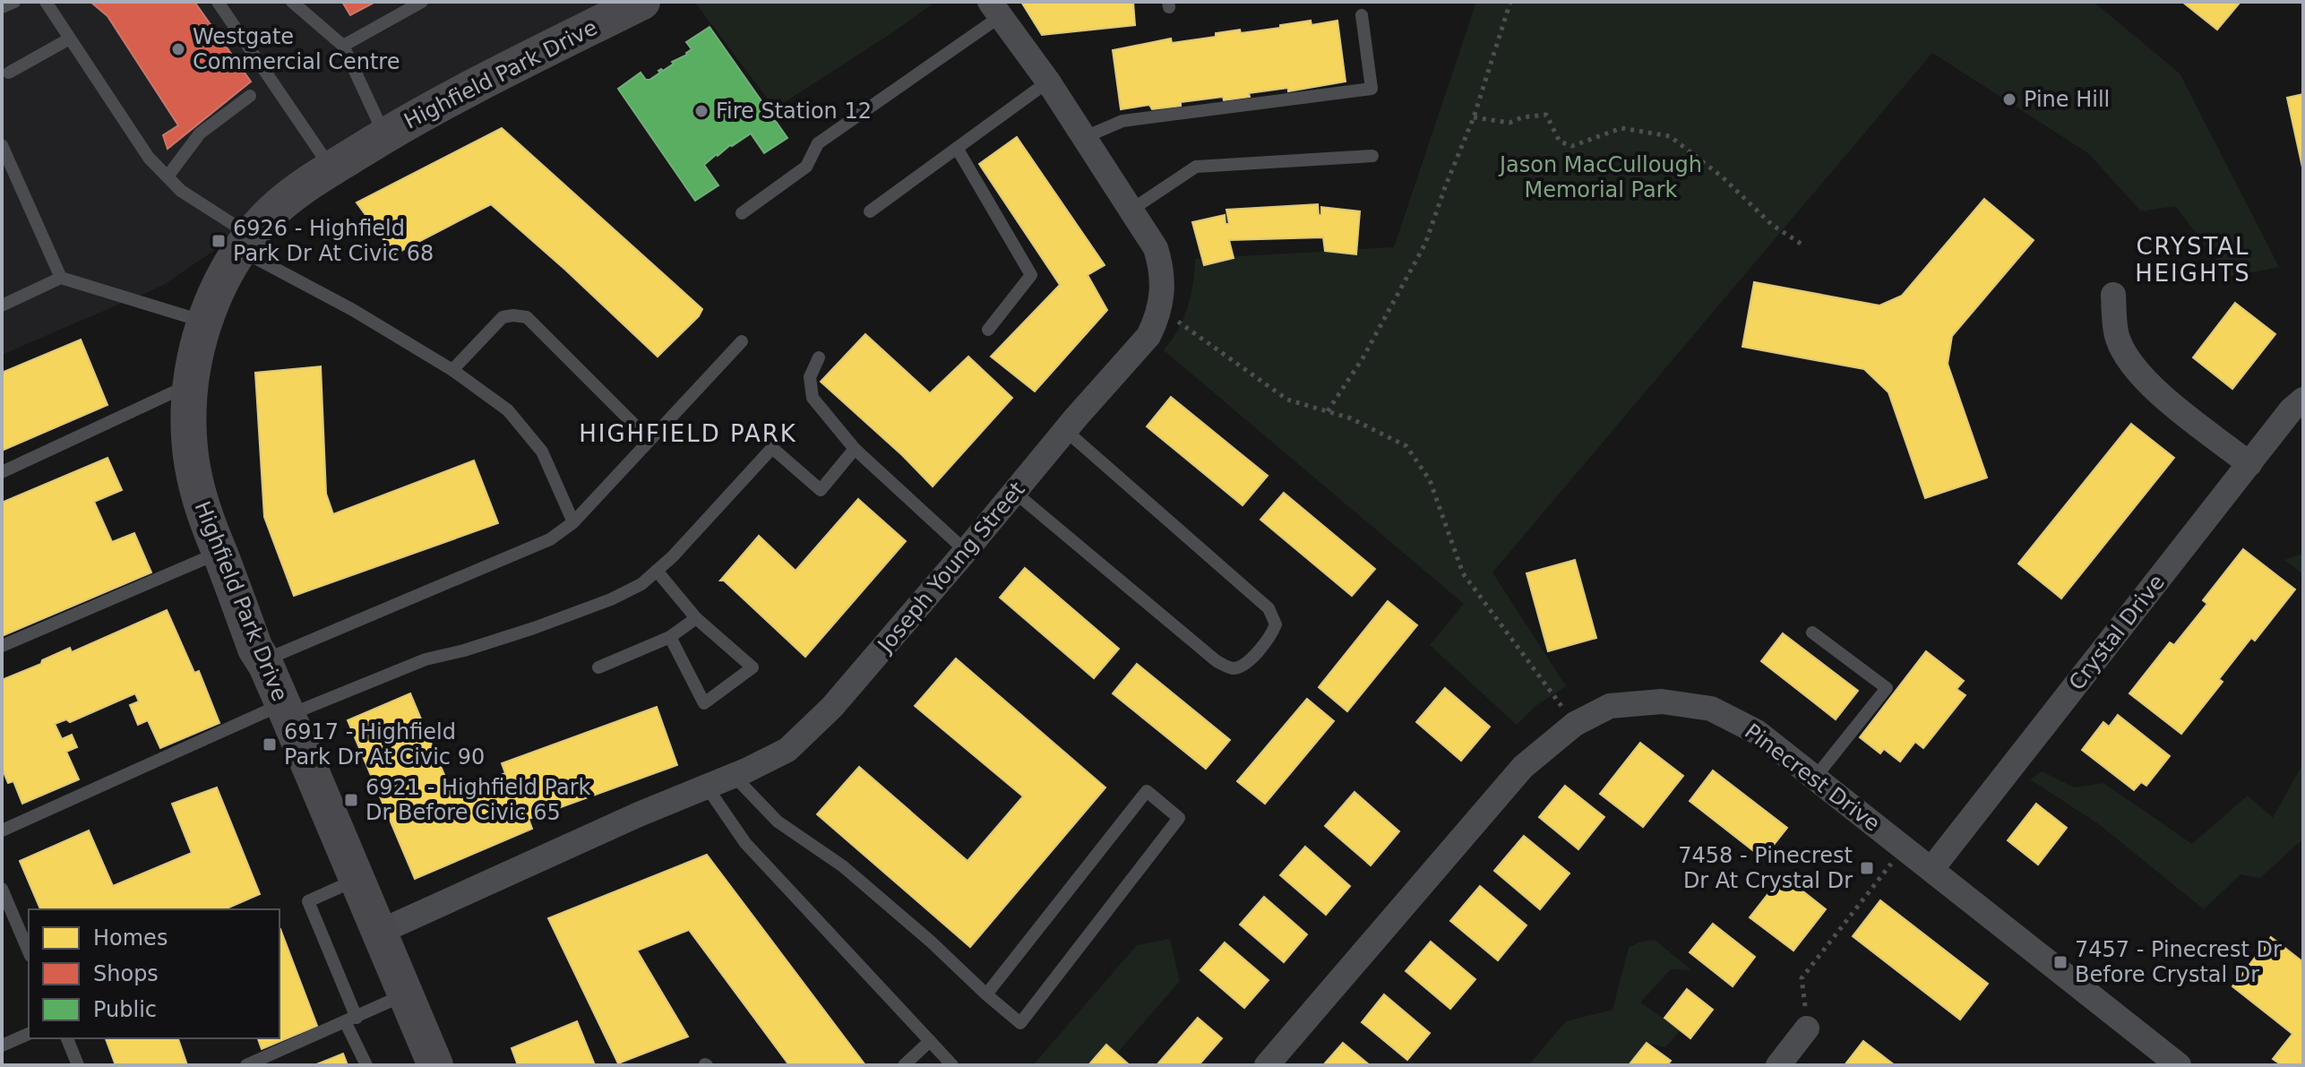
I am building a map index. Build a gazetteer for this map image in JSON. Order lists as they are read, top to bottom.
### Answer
{
  "streets": {
    "street": [
      "Highfield Park Drive",
      "Joseph Young Street",
      "Crystal Drive",
      "Pinecrest Drive"
    ]
  },
  "crossings": [
    ["Highfield Park Drive", "Joseph Young Street"],
    ["Crystal Drive", "Pinecrest Drive"]
  ],
  "districts": ["CRYSTAL HEIGHTS", "HIGHFIELD PARK"],
  "parks": ["Jason MacCullough Memorial Park"],
  "places": {
    "other": ["Westgate Commercial Centre", "Pine Hill", "Fire Station 12"],
    "transit": [
      "6926 - Highfield Park Dr At Civic 68",
      "6917 - Highfield Park Dr At Civic 90",
      "6921 - Highfield Park Dr Before Civic 65",
      "7458 - Pinecrest Dr At Crystal Dr",
      "7457 - Pinecrest Dr Before Crystal Dr"
    ]
  },
  "legend": ["Homes", "Shops", "Public"]
}
